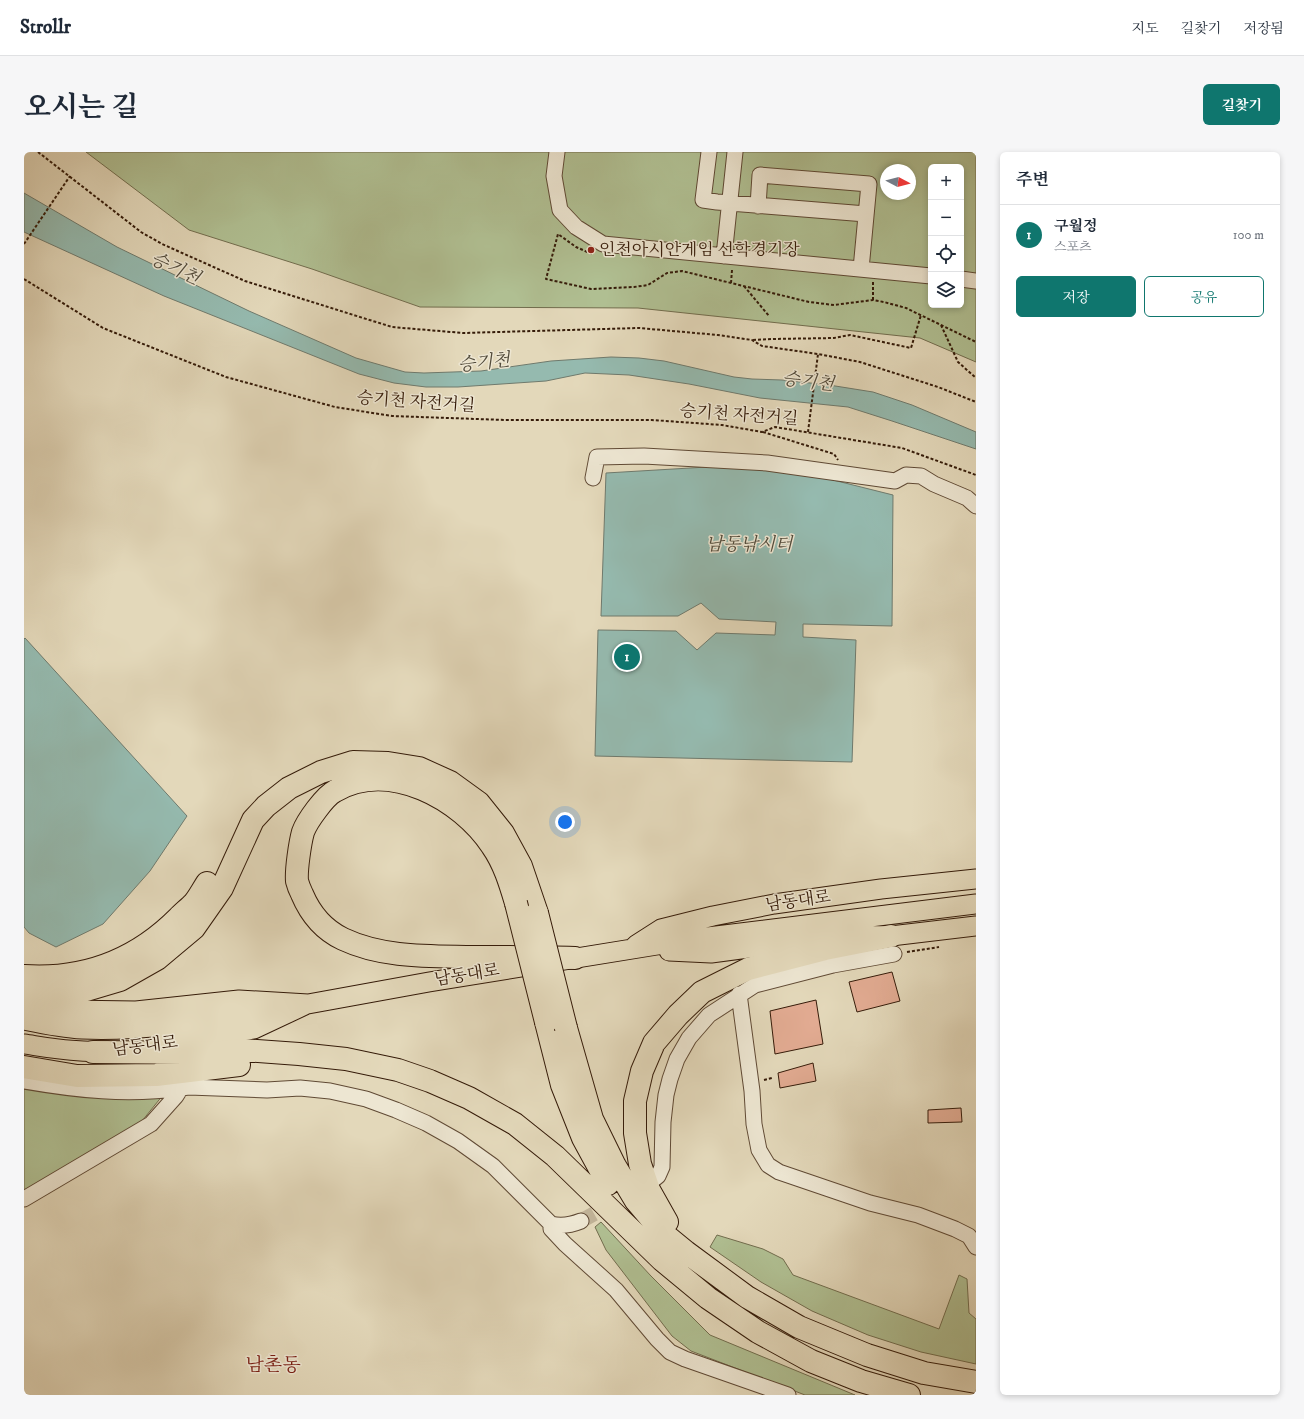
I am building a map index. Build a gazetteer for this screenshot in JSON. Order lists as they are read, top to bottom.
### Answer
{
  "streets": {
    "main road": ["남동대로"],
    "path": ["승기천 자전거길"]
  },
  "districts": ["남촌동"],
  "water": ["승기천", "남동낚시터"],
  "places": ["인천아시안게임 선학경기장"],
  "north": "right",
  "page": {
    "header": "Strollr",
    "nav": ["지도", "길찾기", "저장됨"],
    "title": "오시는 길",
    "buttons": [
      "길찾기",
      ["저장", "공유"]
    ],
    "heading": "주변",
    "map_buttons": ["+", "−"],
    "list": [
      {
        "mark": "1",
        "name": "구월정",
        "note": "스포츠",
        "value": "100 m"
      }
    ],
    "pins": "1"
  }
}
